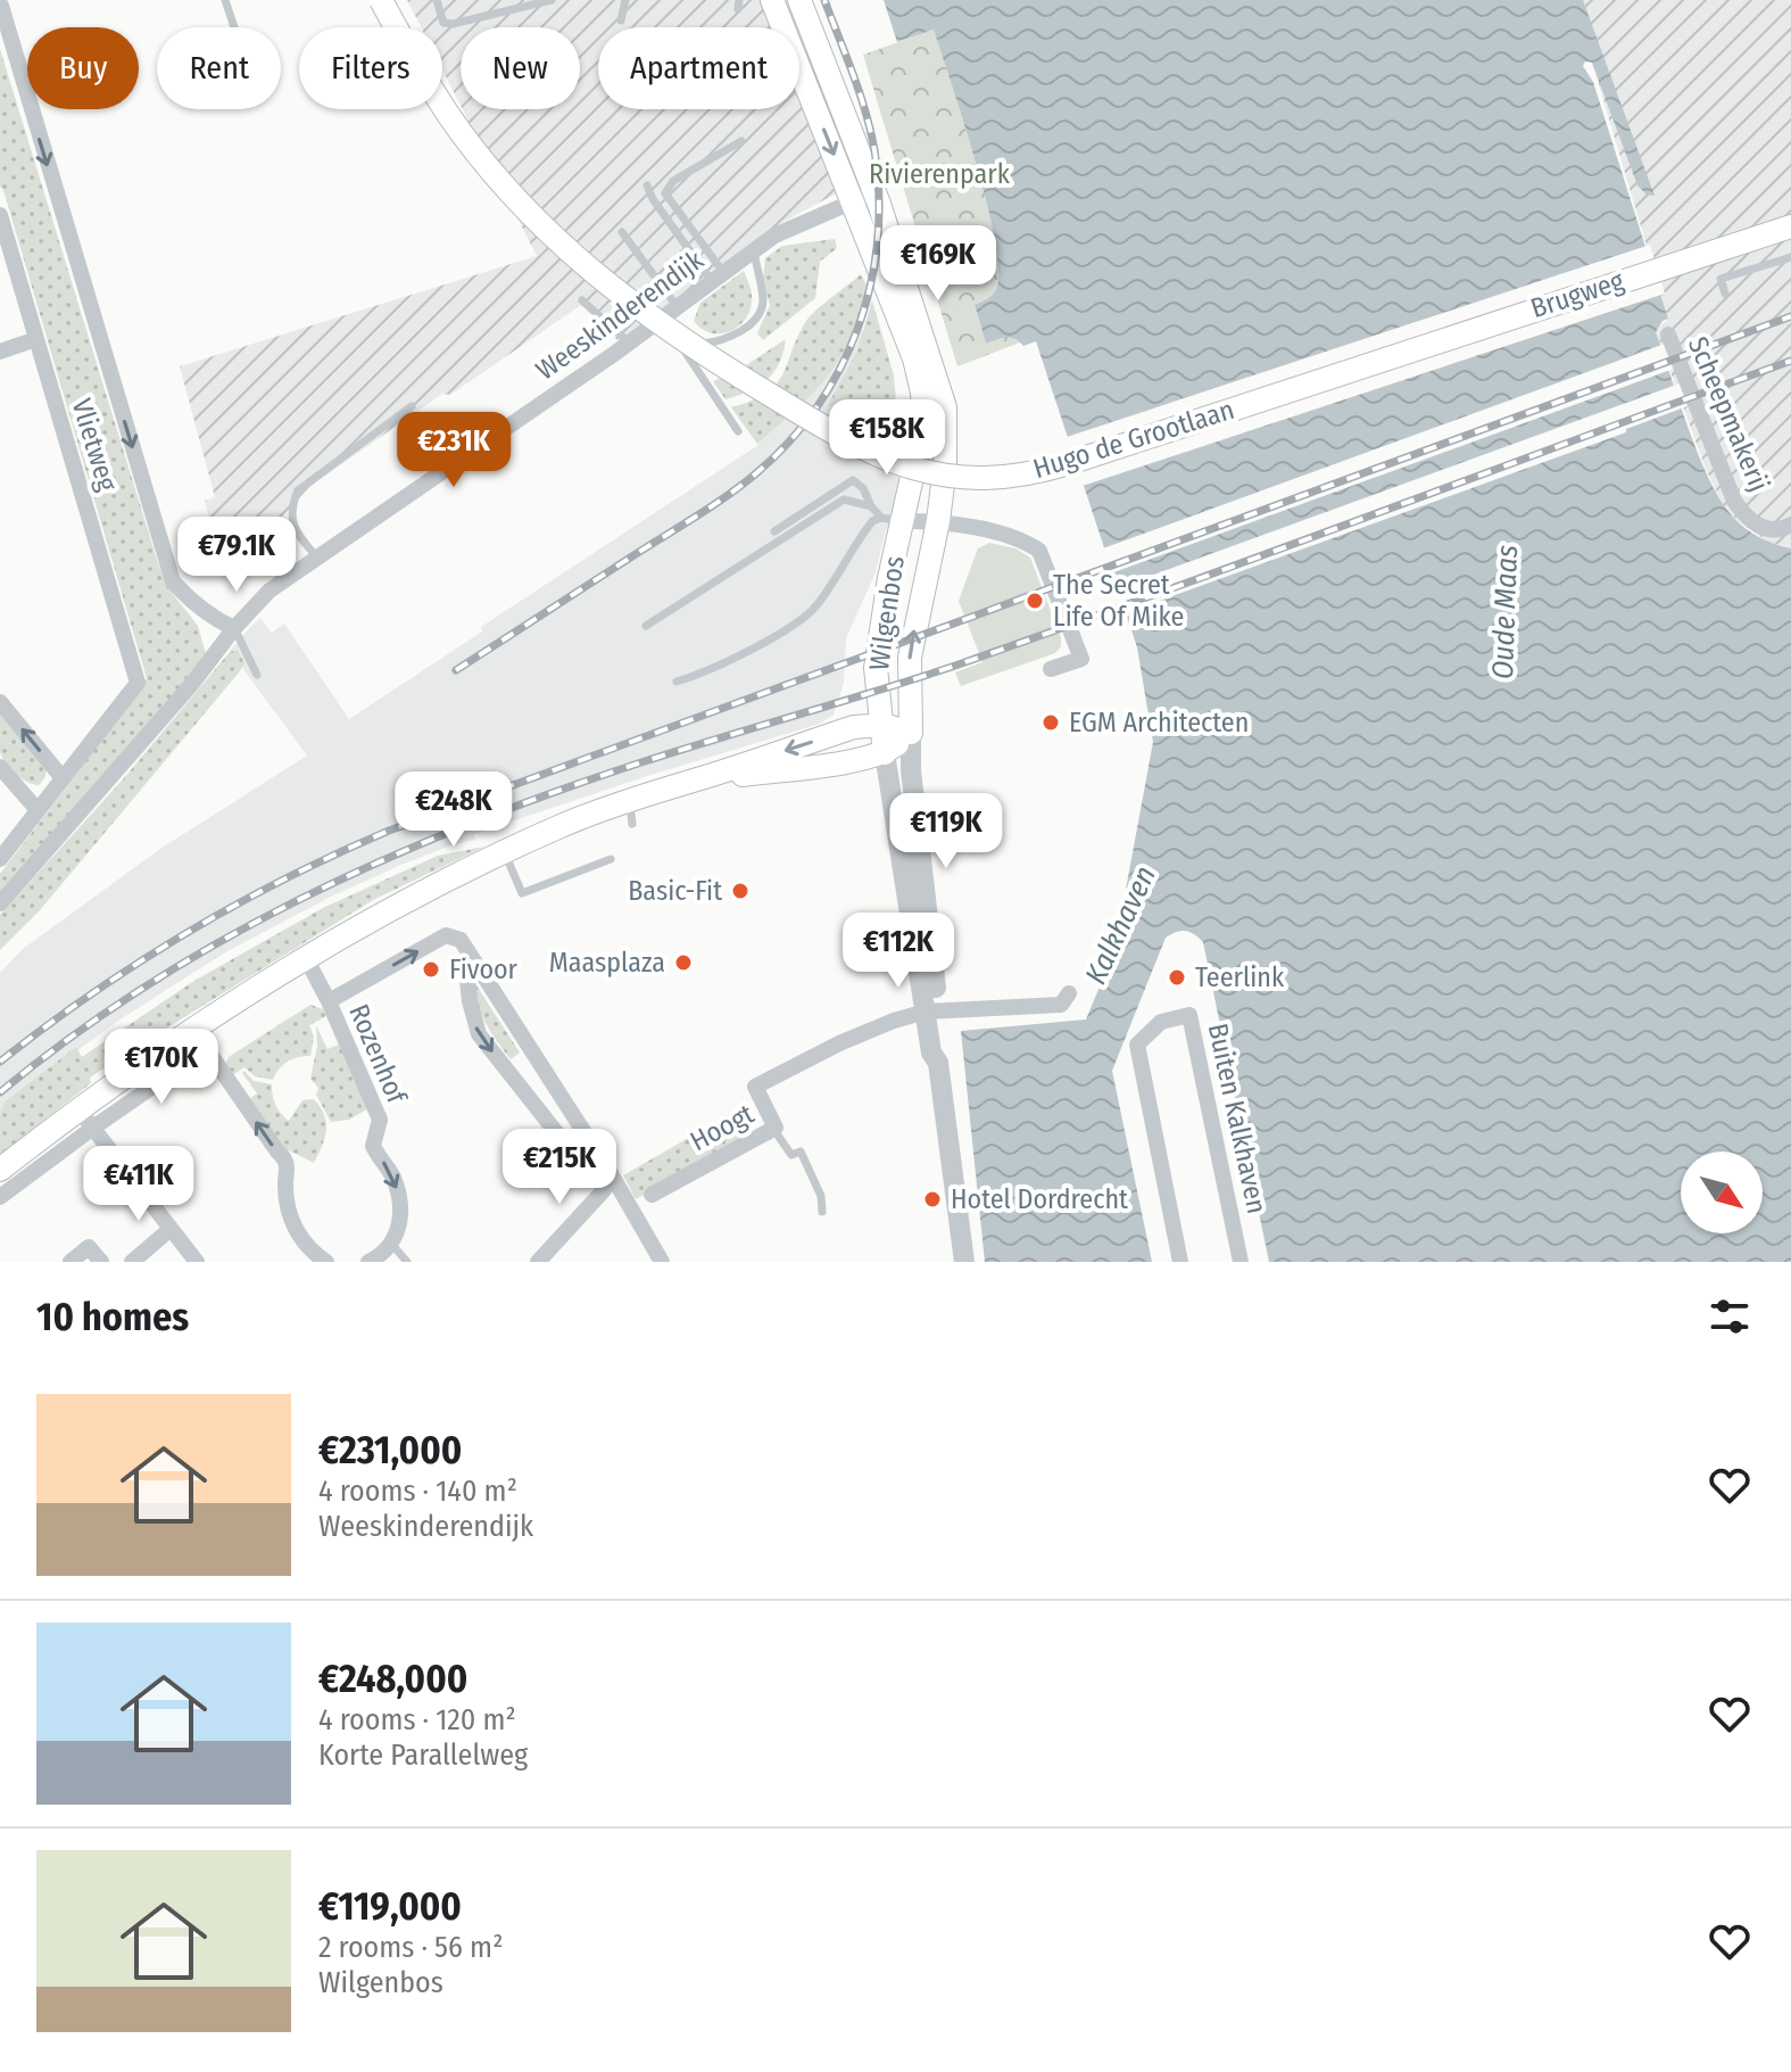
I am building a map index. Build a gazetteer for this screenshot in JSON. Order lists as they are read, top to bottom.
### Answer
{
  "streets": {
    "main road": ["Brugweg", "Hugo de Grootlaan", "Wilgenbos"],
    "street": [
      "Weeskinderendijk",
      "Scheepmakerij",
      "Vlietweg",
      "Rozenhof",
      "Buiten Kalkhaven",
      "Hoogt"
    ]
  },
  "crossings": [
    ["Brugweg", "Hugo de Grootlaan"],
    ["Wilgenbos", "Hoogt"]
  ],
  "water": ["Oude Maas", "Kalkhaven"],
  "parks": ["Rivierenpark"],
  "places": [
    "The Secret Life Of Mike",
    "EGM Architecten",
    "Basic-Fit",
    "Maasplaza",
    "Fivoor",
    "Teerlink",
    "Hotel Dordrecht"
  ],
  "north": "bottom right",
  "page": {
    "chip": [
      "Buy",
      "Rent",
      "Filters",
      "New",
      "Apartment"
    ],
    "price": [
      "€169K",
      "€158K",
      "€231K",
      "€79.1K",
      "€248K",
      "€119K",
      "€112K",
      "€170K",
      "€215K",
      "€411K"
    ],
    "heading": "10 homes",
    "list": [
      {
        "name": "€231,000",
        "note": "4 rooms · 140 m² · Weeskinderendijk"
      },
      {
        "name": "€248,000",
        "note": "4 rooms · 120 m² · Korte Parallelweg"
      },
      {
        "name": "€119,000",
        "note": "2 rooms · 56 m² · Wilgenbos"
      }
    ]
  }
}
